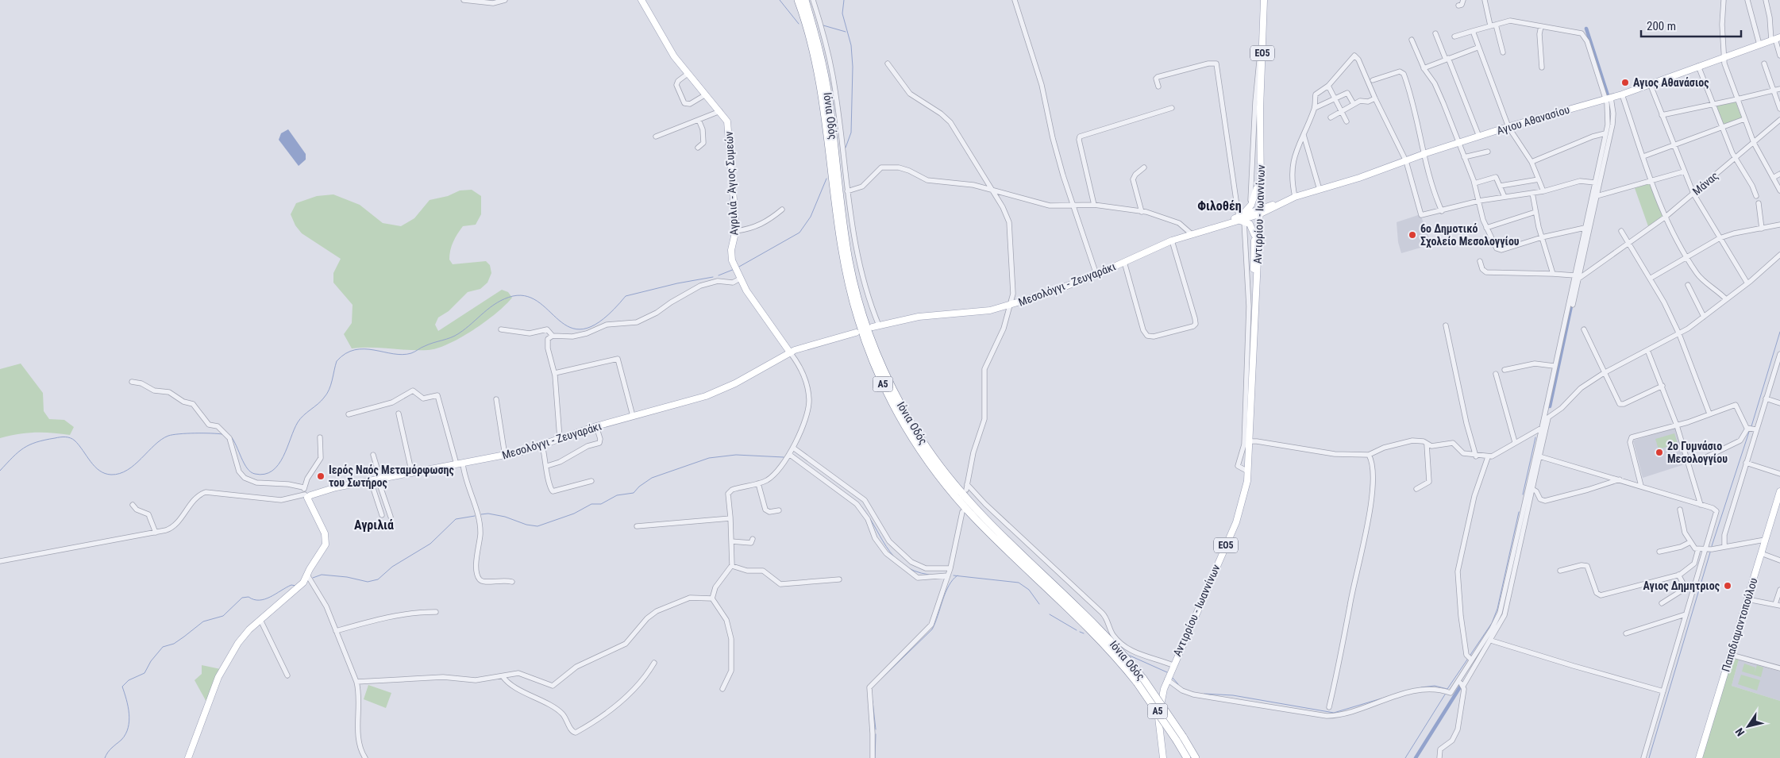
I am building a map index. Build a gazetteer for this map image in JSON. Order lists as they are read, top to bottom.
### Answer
{
  "streets": {
    "highway": ["Ιόνια Οδός", "Α5"],
    "main road": [
      "ΕΟ5",
      "Αγιου Αθανασίου",
      "Αγριλιά - Άγιος Συμεών",
      "Αντιρρίου - Ιωαννίνων",
      "Μεσολόγγι - Ζευγαράκι",
      "Παπαδιαμαντοπούλου"
    ],
    "street": ["Μάνας"]
  },
  "crossings": [
    ["Αγιου Αθανασίου", "Αντιρρίου - Ιωαννίνων"],
    ["Αγιου Αθανασίου", "Μεσολόγγι - Ζευγαράκι"],
    ["Αγριλιά - Άγιος Συμεών", "Μεσολόγγι - Ζευγαράκι"],
    ["Αντιρρίου - Ιωαννίνων", "Μεσολόγγι - Ζευγαράκι"]
  ],
  "districts": ["Φιλοθέη", "Αγριλιά"],
  "places": [
    "Αγιος Αθανάσιος",
    "6ο Δημοτικό Σχολείο Μεσολογγίου",
    "2ο Γυμνάσιο Μεσολογγίου",
    "Ιερός Ναός Μεταμόρφωσης του Σωτήρος",
    "Αγιος Δημητριος"
  ],
  "scale_bar": "200 m",
  "north": "bottom left"
}
